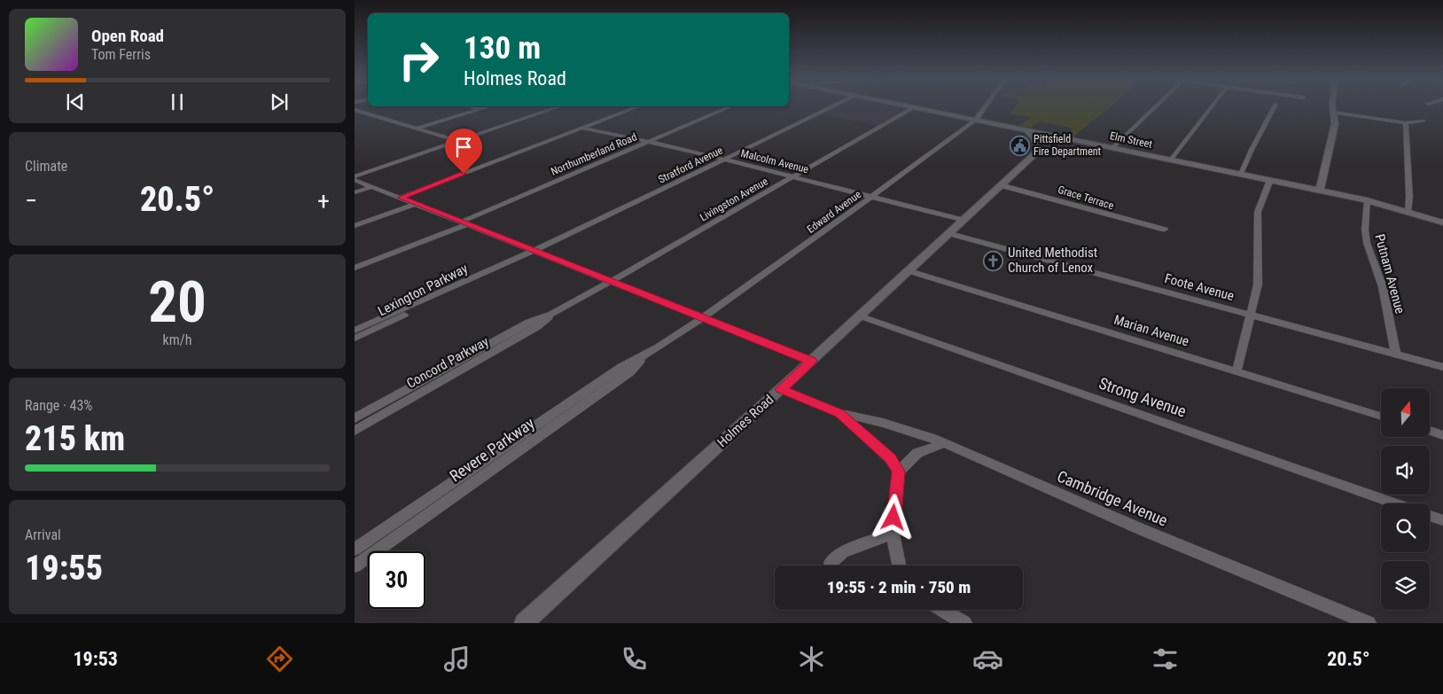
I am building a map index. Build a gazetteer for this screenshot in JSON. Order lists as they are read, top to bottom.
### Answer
{
  "streets": {
    "street": [
      "Elm Street",
      "Northumberland Road",
      "Malcolm Avenue",
      "Stratford Avenue",
      "Grace Terrace",
      "Livingston Avenue",
      "Edward Avenue",
      "Putnam Avenue",
      "Foote Avenue",
      "Lexington Parkway",
      "Marian Avenue",
      "Concord Parkway",
      "Strong Avenue",
      "Holmes Road",
      "Revere Parkway",
      "Cambridge Avenue"
    ]
  },
  "crossings": [
    ["Elm Street", "Edward Avenue"],
    ["Elm Street", "Putnam Avenue"],
    ["Northumberland Road", "Malcolm Avenue"],
    ["Malcolm Avenue", "Stratford Avenue"],
    ["Malcolm Avenue", "Livingston Avenue"],
    ["Malcolm Avenue", "Edward Avenue"],
    ["Malcolm Avenue", "Holmes Road"],
    ["Stratford Avenue", "Lexington Parkway"],
    ["Grace Terrace", "Holmes Road"],
    ["Livingston Avenue", "Concord Parkway"],
    ["Edward Avenue", "Revere Parkway"],
    ["Putnam Avenue", "Foote Avenue"],
    ["Foote Avenue", "Holmes Road"],
    ["Marian Avenue", "Holmes Road"],
    ["Strong Avenue", "Holmes Road"]
  ],
  "places": {
    "public building": ["Pittsfield Fire Department"],
    "church": ["United Methodist Church of Lenox"]
  },
  "north": "top",
  "page": {
    "turn": ["130 m", "Holmes Road"],
    "song": ["Open Road", "Tom Ferris"],
    "tile": [
      "Climate",
      ["20", "km/h"],
      ["Range · 43%", "215 km"],
      ["Arrival", "19:55"]
    ],
    "heat": ["−", "20.5°", "+"],
    "limit": "30",
    "trip": "19:55 · 2 min · 750 m",
    "tabs": ["19:53", "20.5°"]
  }
}
